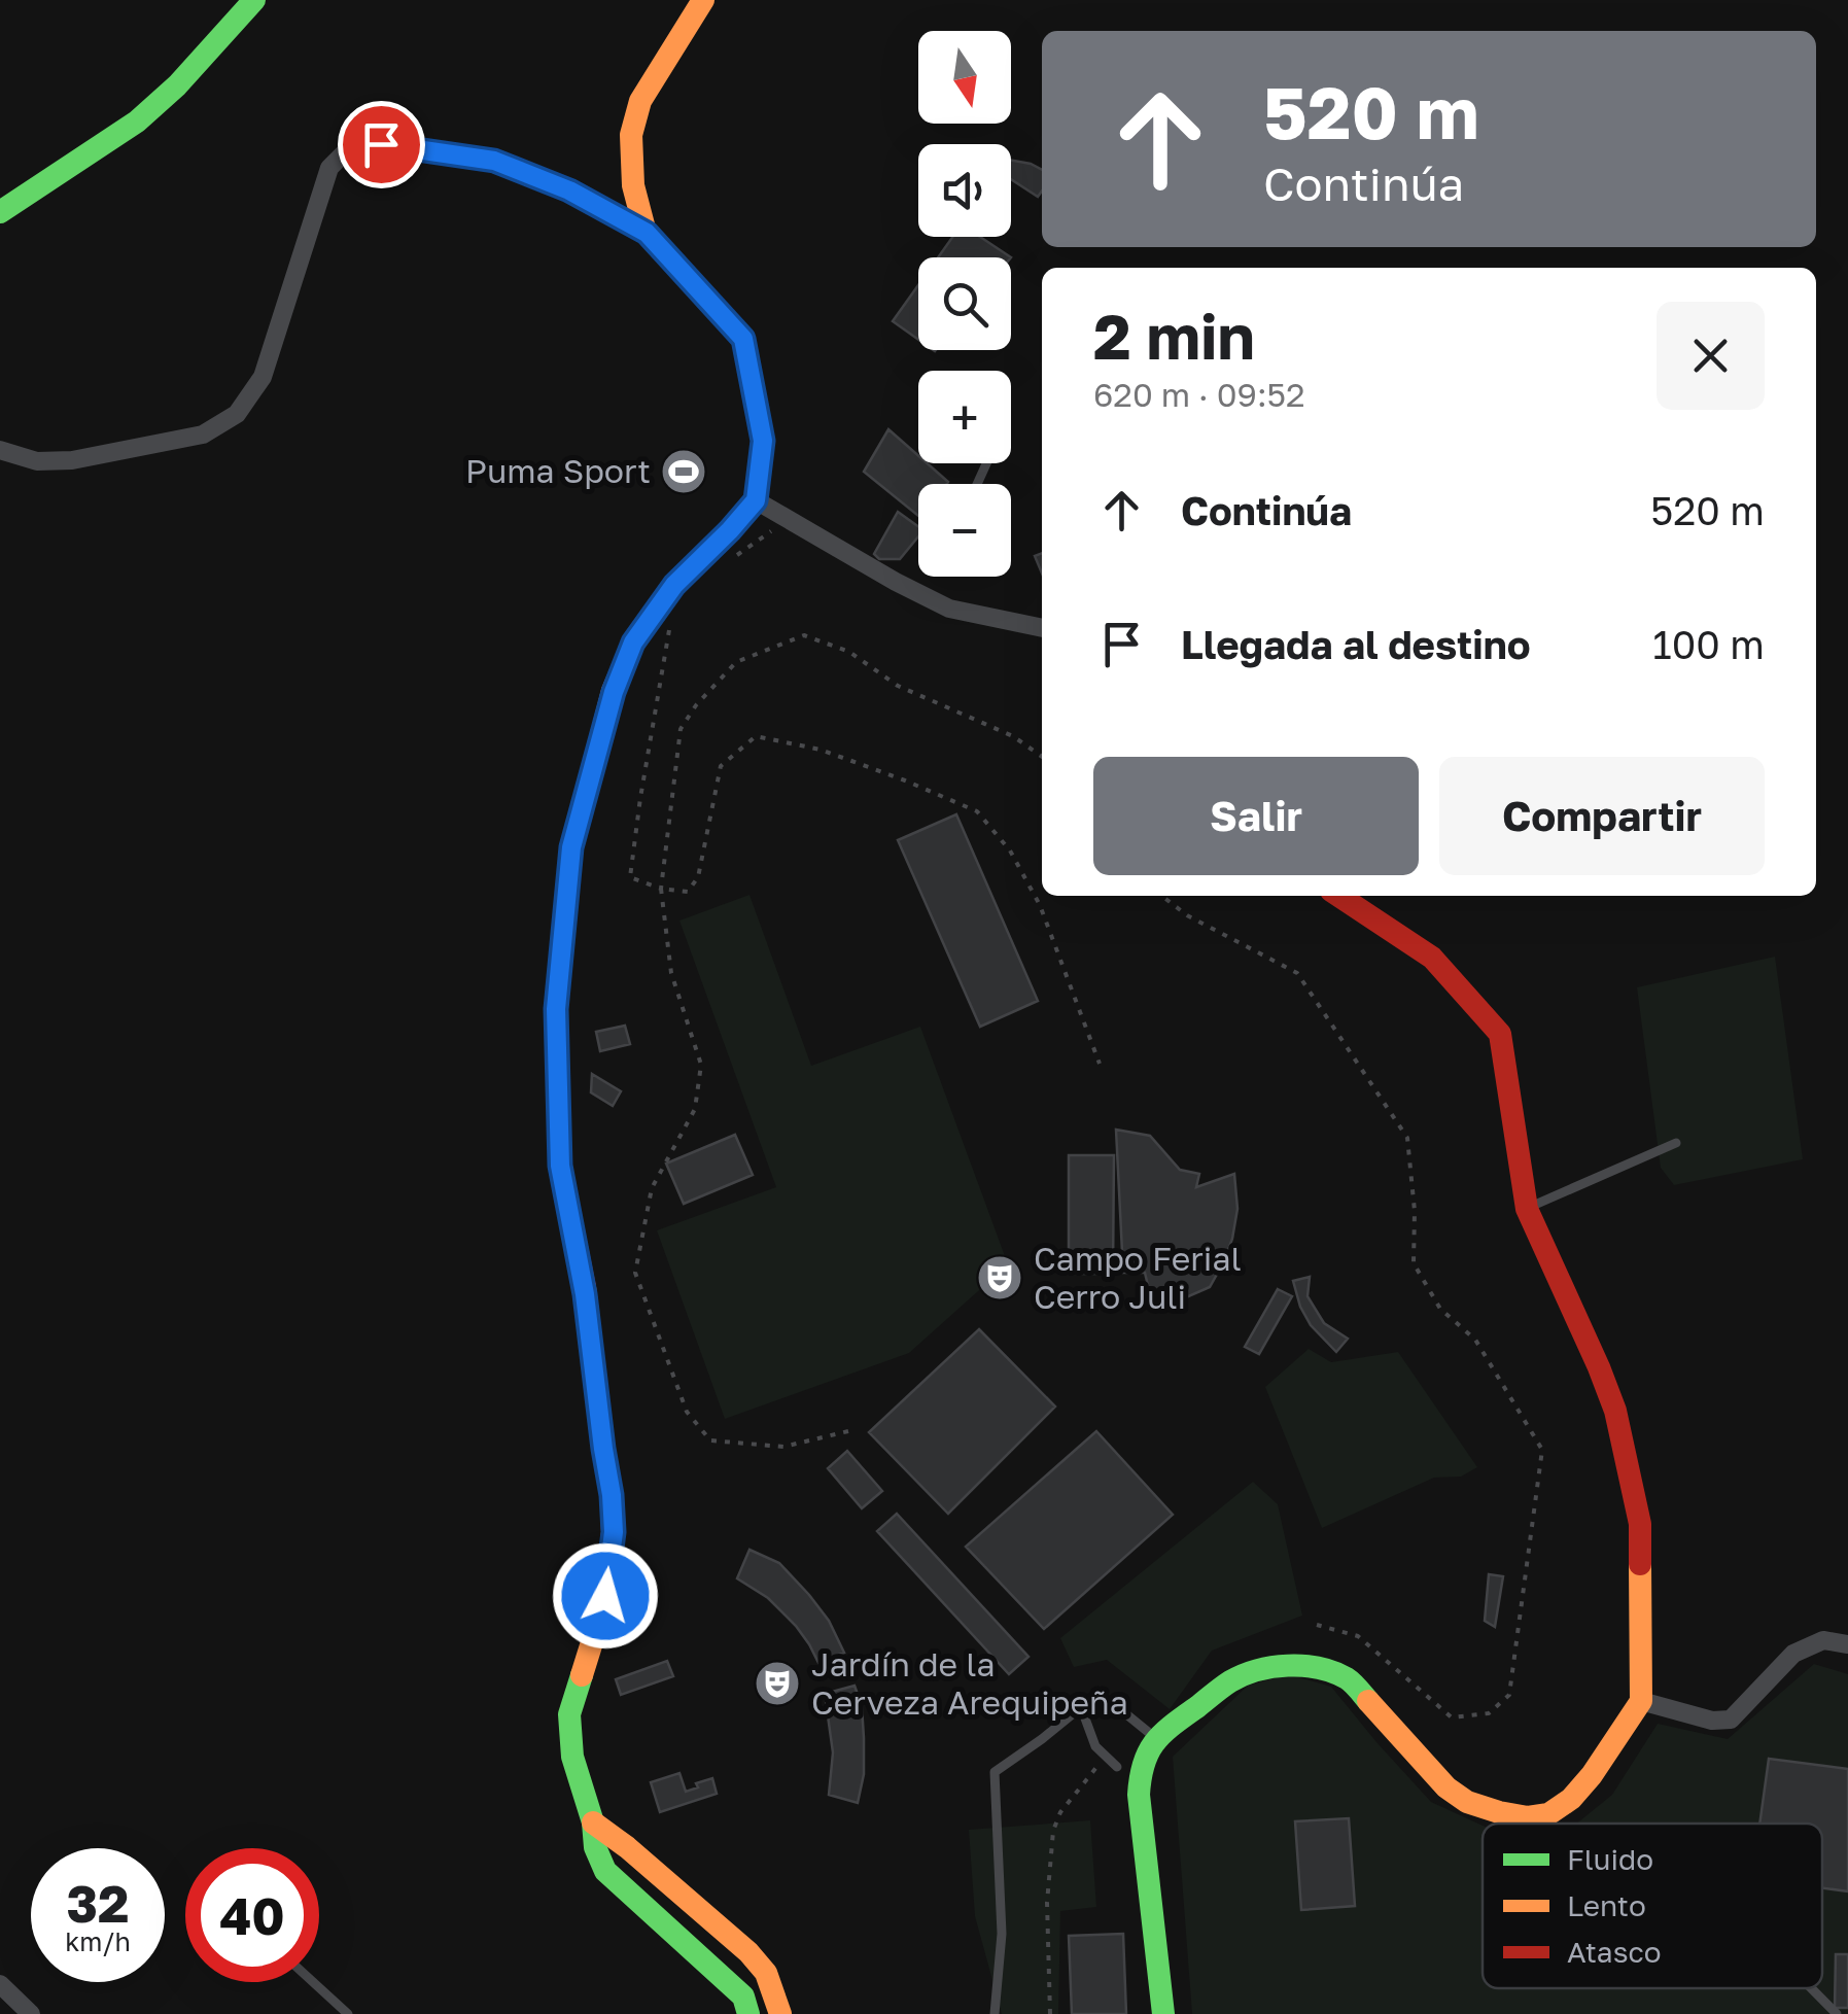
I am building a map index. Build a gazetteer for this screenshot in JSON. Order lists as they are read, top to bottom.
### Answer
{
  "places": {
    "sports": ["Puma Sport"],
    "theatre": ["Campo Ferial Cerro Juli", "Jardín de la Cerveza Arequipeña"]
  },
  "legend": ["Fluido", "Lento", "Atasco"],
  "north": "bottom",
  "page": {
    "map_buttons": ["+", "−"],
    "turn": ["520 m", "Continúa"],
    "heading": ["2 min", "620 m · 09:52"],
    "list": [
      {
        "name": "Continúa",
        "value": "520 m"
      },
      {
        "name": "Llegada al destino",
        "value": "100 m"
      }
    ],
    "buttons": ["Salir", "Compartir"],
    "speed": "32 km/h",
    "limit": "40"
  }
}
